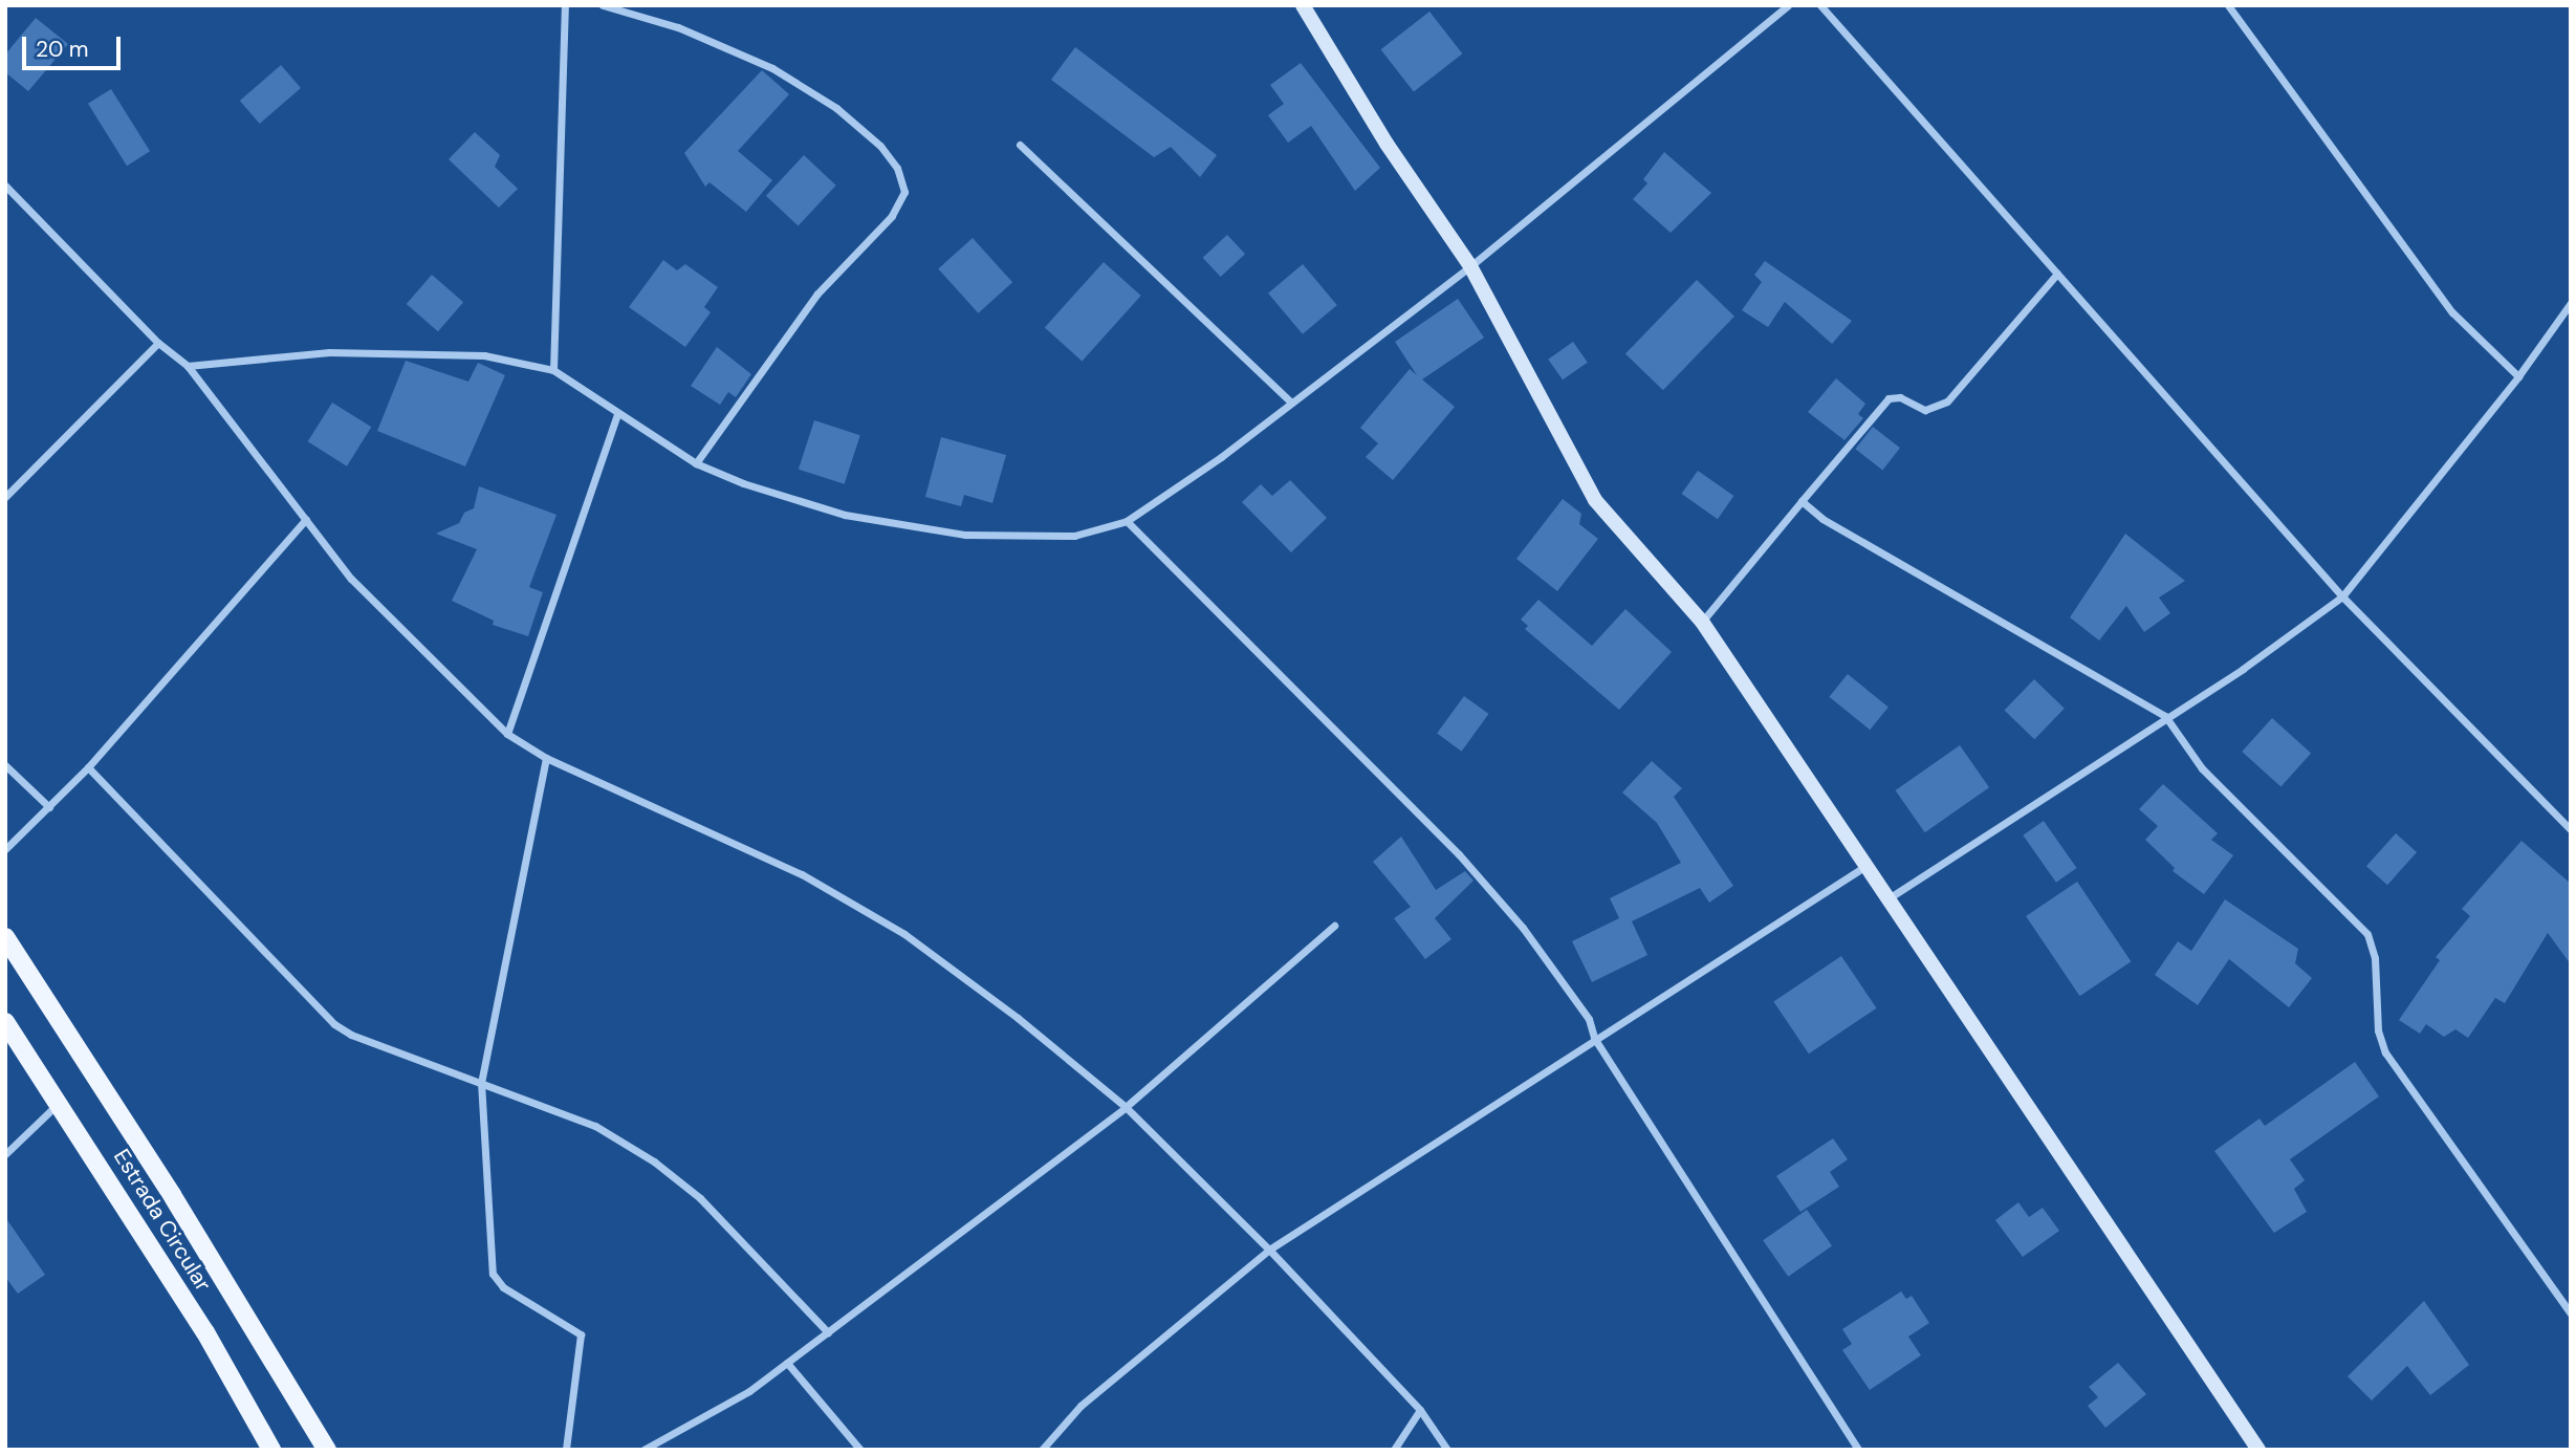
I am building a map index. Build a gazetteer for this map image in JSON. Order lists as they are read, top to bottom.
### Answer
{
  "streets": {
    "main road": ["Estrada Circular"]
  },
  "scale_bar": "20 m"
}
